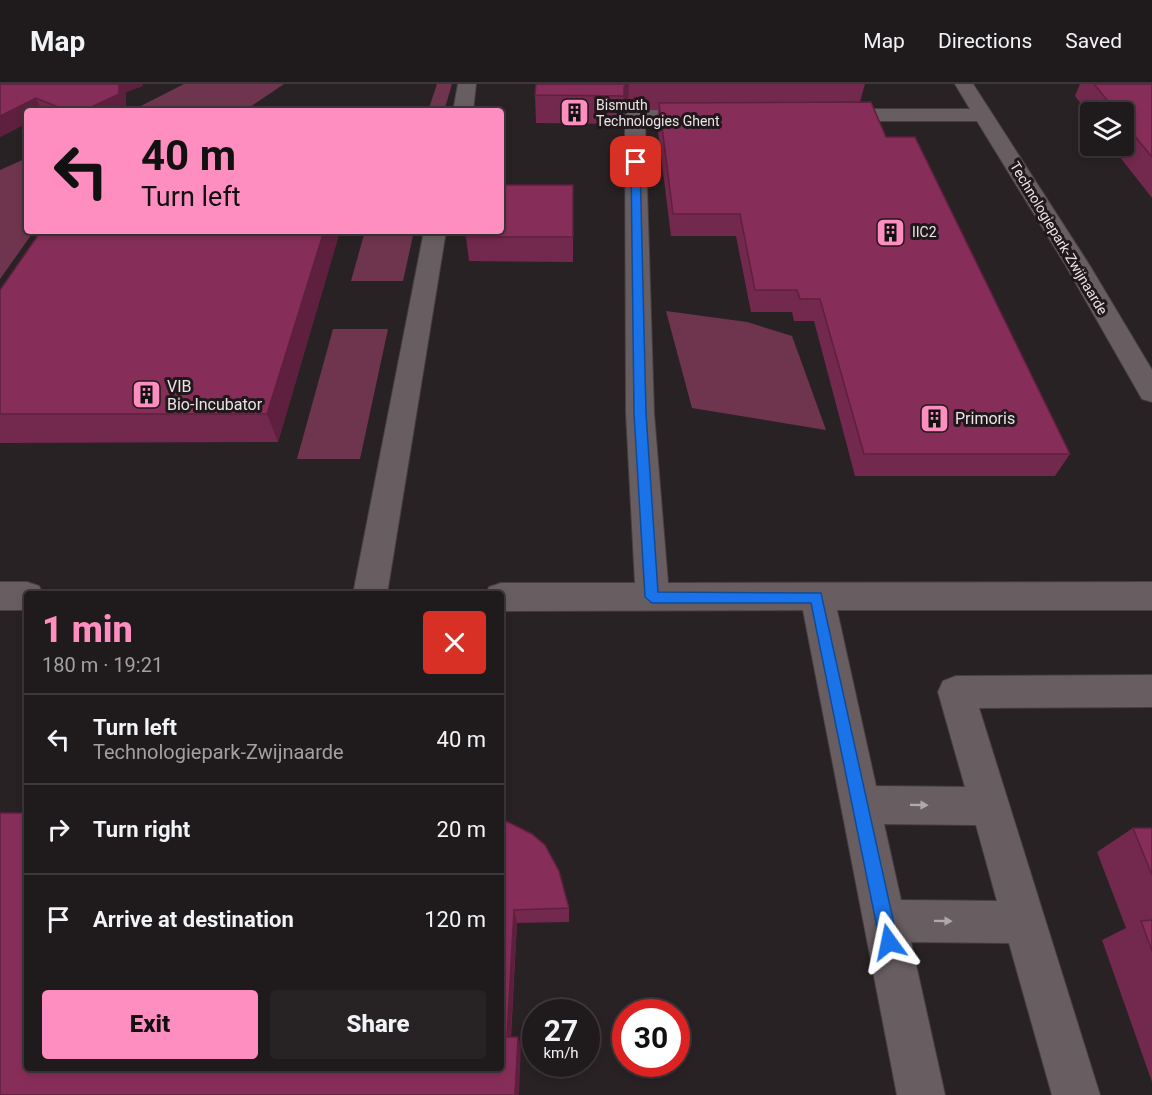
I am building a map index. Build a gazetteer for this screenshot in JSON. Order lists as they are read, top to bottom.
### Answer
{
  "streets": {
    "street": ["Technologiepark-Zwijnaarde"]
  },
  "places": {
    "building": [
      "Bismuth Technologies Ghent",
      "IIC2",
      "VIB Bio-Incubator",
      "Primoris"
    ]
  },
  "page": {
    "header": "Map",
    "nav": ["Map", "Directions", "Saved"],
    "turn": ["40 m", "Turn left"],
    "heading": ["1 min", "180 m · 19:21"],
    "list": [
      {
        "name": "Turn left",
        "note": "Technologiepark-Zwijnaarde",
        "value": "40 m"
      },
      {
        "name": "Turn right",
        "value": "20 m"
      },
      {
        "name": "Arrive at destination",
        "value": "120 m"
      }
    ],
    "buttons": ["Exit", "Share"],
    "speed": "27 km/h",
    "limit": "30"
  }
}
